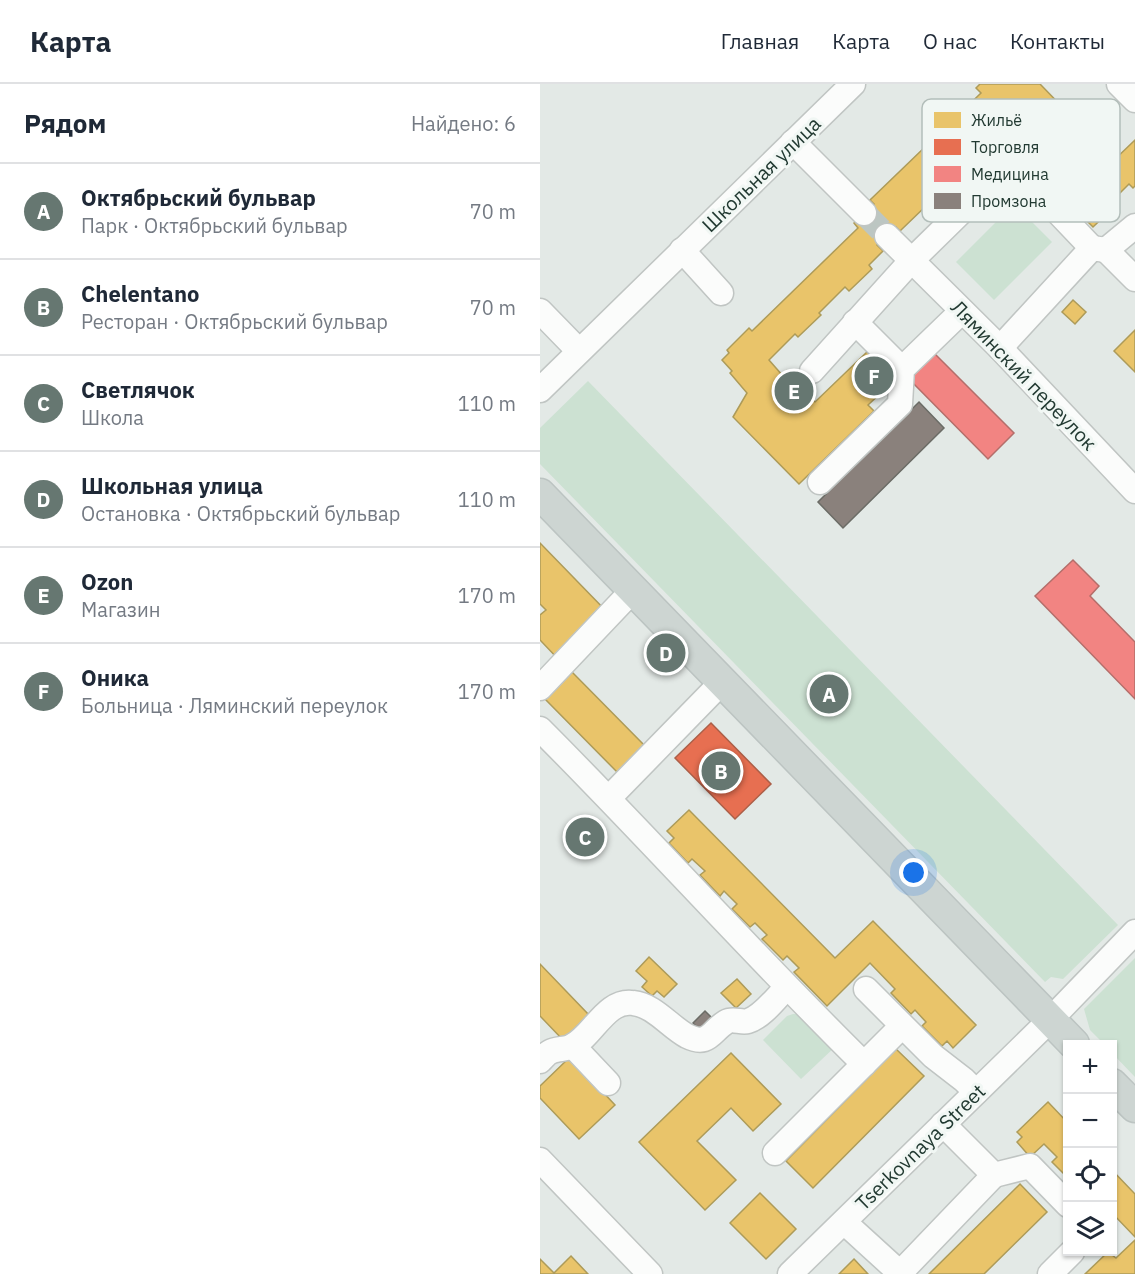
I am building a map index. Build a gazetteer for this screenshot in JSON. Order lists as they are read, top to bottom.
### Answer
{
  "streets": {
    "street": ["Школьная улица", "Ляминский переулок", "Tserkovnaya Street"]
  },
  "legend": [
    "Жильё",
    "Торговля",
    "Медицина",
    "Промзона"
  ],
  "page": {
    "header": "Карта",
    "nav": [
      "Главная",
      "Карта",
      "О нас",
      "Контакты"
    ],
    "heading": ["Рядом", "Найдено: 6"],
    "list": [
      {
        "mark": "A",
        "name": "Октябрьский бульвар",
        "note": "Парк · Октябрьский бульвар",
        "value": "70 m"
      },
      {
        "mark": "B",
        "name": "Chelentano",
        "note": "Ресторан · Октябрьский бульвар",
        "value": "70 m"
      },
      {
        "mark": "C",
        "name": "Светлячок",
        "note": "Школа",
        "value": "110 m"
      },
      {
        "mark": "D",
        "name": "Школьная улица",
        "note": "Остановка · Октябрьский бульвар",
        "value": "110 m"
      },
      {
        "mark": "E",
        "name": "Ozon",
        "note": "Магазин",
        "value": "170 m"
      },
      {
        "mark": "F",
        "name": "Оника",
        "note": "Больница · Ляминский переулок",
        "value": "170 m"
      }
    ],
    "pins": [
      "F",
      "E",
      "D",
      "A",
      "B",
      "C"
    ],
    "map_buttons": ["+", "−"]
  }
}
